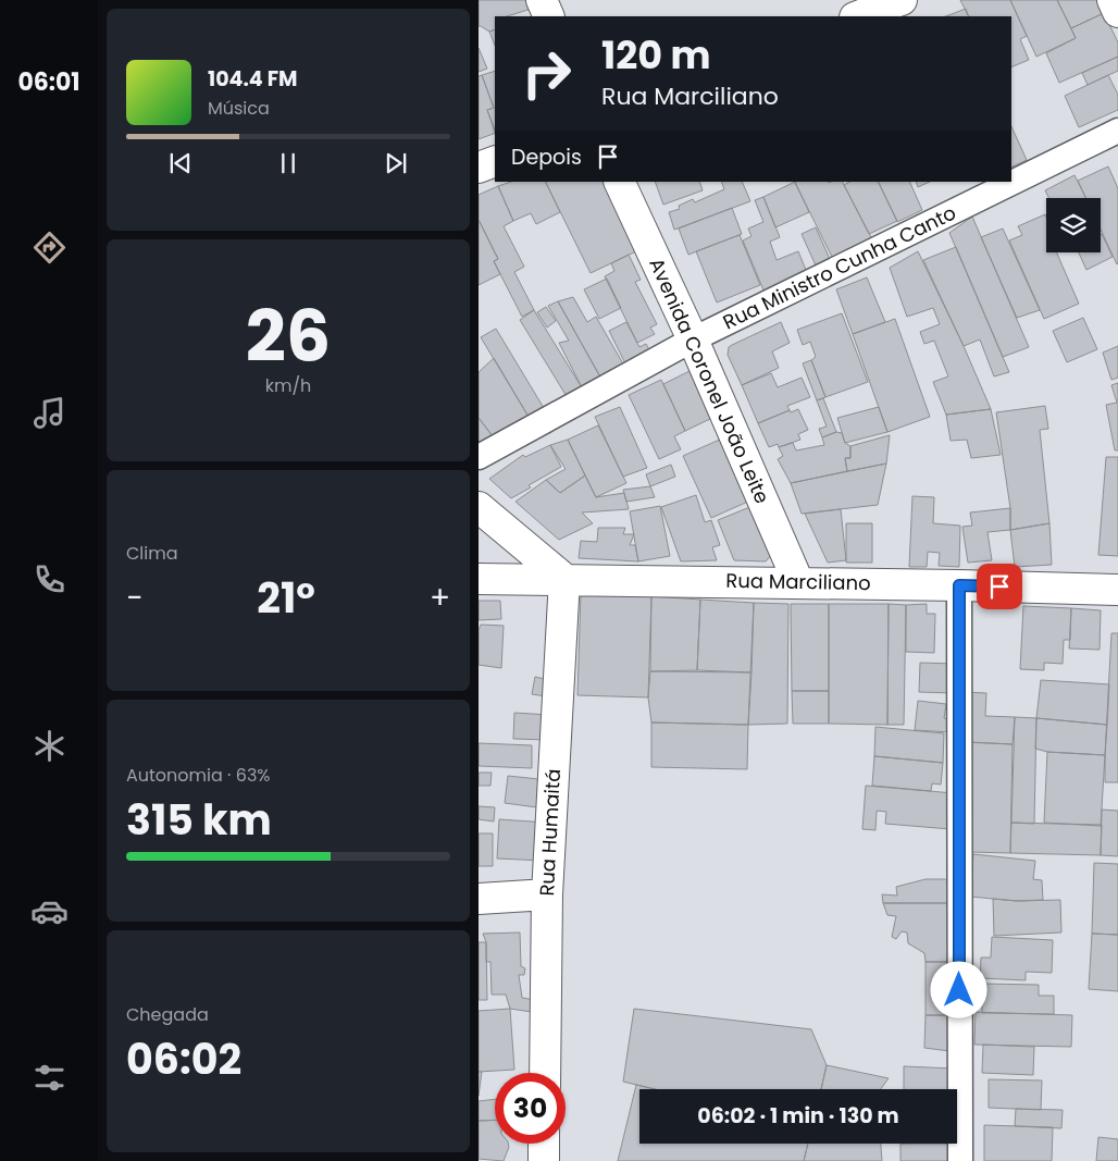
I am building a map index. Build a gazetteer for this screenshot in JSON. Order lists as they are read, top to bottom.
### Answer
{
  "streets": {
    "street": [
      "Rua Ministro Cunha Canto",
      "Avenida Coronel João Leite",
      "Rua Marciliano",
      "Rua Humaitá"
    ]
  },
  "crossings": [
    ["Rua Ministro Cunha Canto", "Avenida Coronel João Leite"],
    ["Avenida Coronel João Leite", "Rua Marciliano"],
    ["Rua Marciliano", "Rua Humaitá"]
  ],
  "page": {
    "tabs": "06:01",
    "turn": ["120 m", "Rua Marciliano"],
    "song": ["104.4 FM", "Música"],
    "then": "Depois",
    "tile": [
      ["26", "km/h"],
      "Clima",
      ["Autonomia · 63%", "315 km"],
      ["Chegada", "06:02"]
    ],
    "heat": ["−", "21°", "+"],
    "limit": "30",
    "trip": "06:02 · 1 min · 130 m"
  }
}
